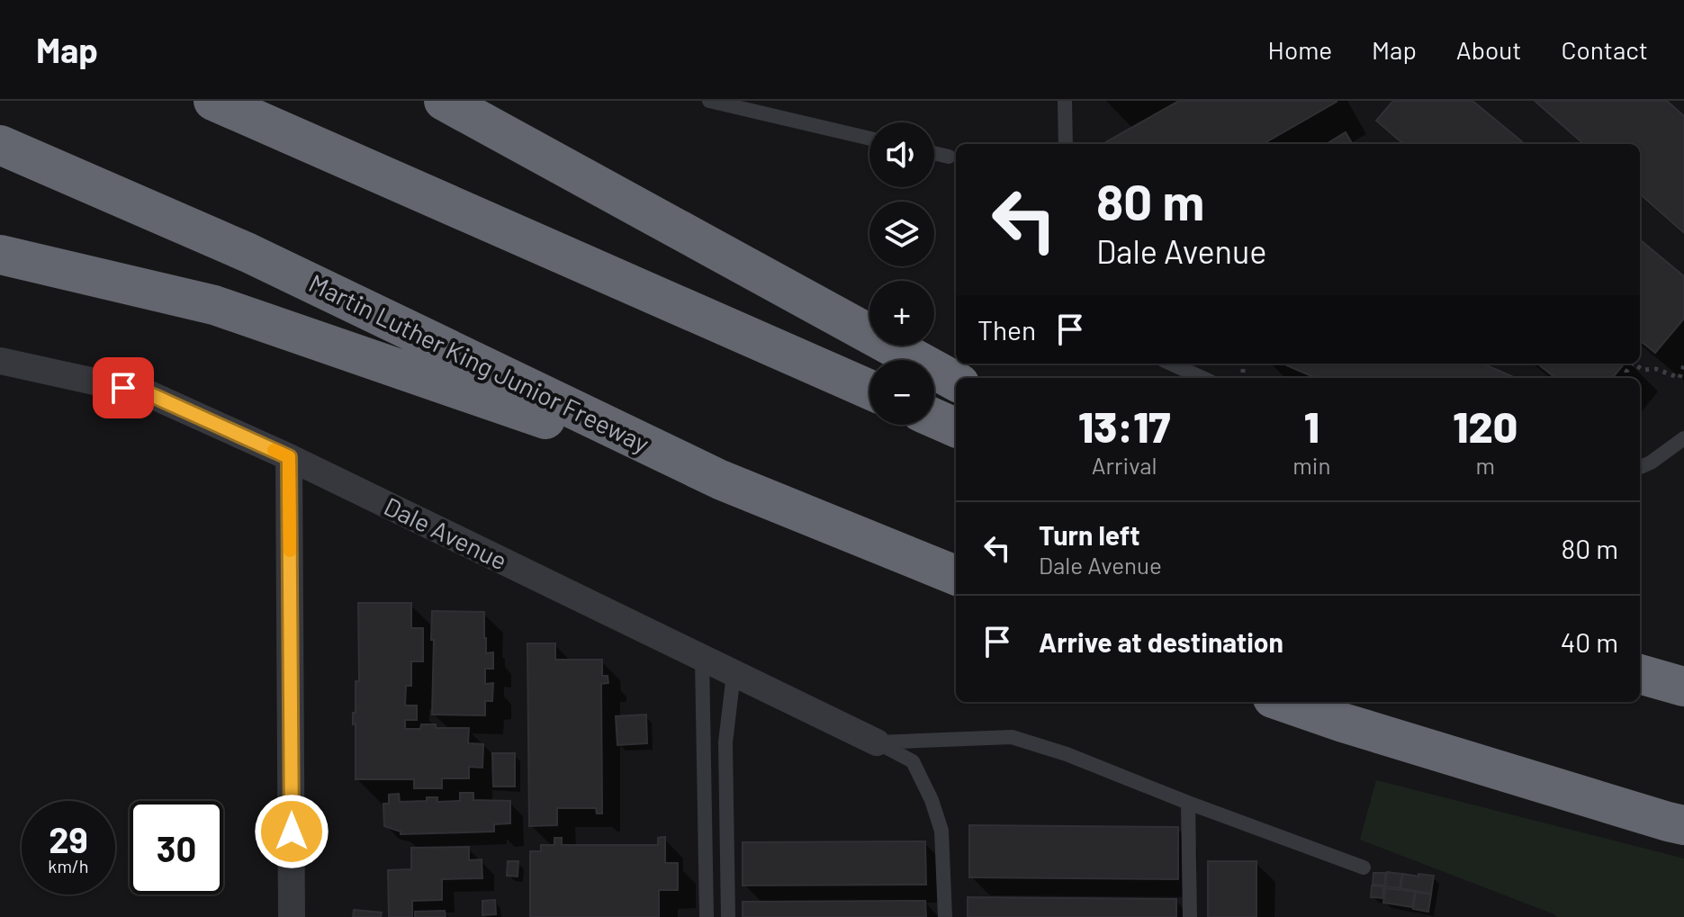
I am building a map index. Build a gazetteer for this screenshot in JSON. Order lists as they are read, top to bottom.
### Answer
{
  "streets": {
    "highway": ["Martin Luther King Junior Freeway"],
    "street": ["Dale Avenue"]
  },
  "page": {
    "header": "Map",
    "nav": [
      "Home",
      "Map",
      "About",
      "Contact"
    ],
    "map_buttons": ["+", "−"],
    "turn": ["80 m", "Dale Avenue"],
    "then": "Then",
    "eta": [
      "13:17",
      "Arrival",
      "1",
      "min",
      "120",
      "m"
    ],
    "list": [
      {
        "name": "Turn left",
        "note": "Dale Avenue",
        "value": "80 m"
      },
      {
        "name": "Arrive at destination",
        "value": "40 m"
      }
    ],
    "speed": "29 km/h",
    "limit": "30"
  }
}
